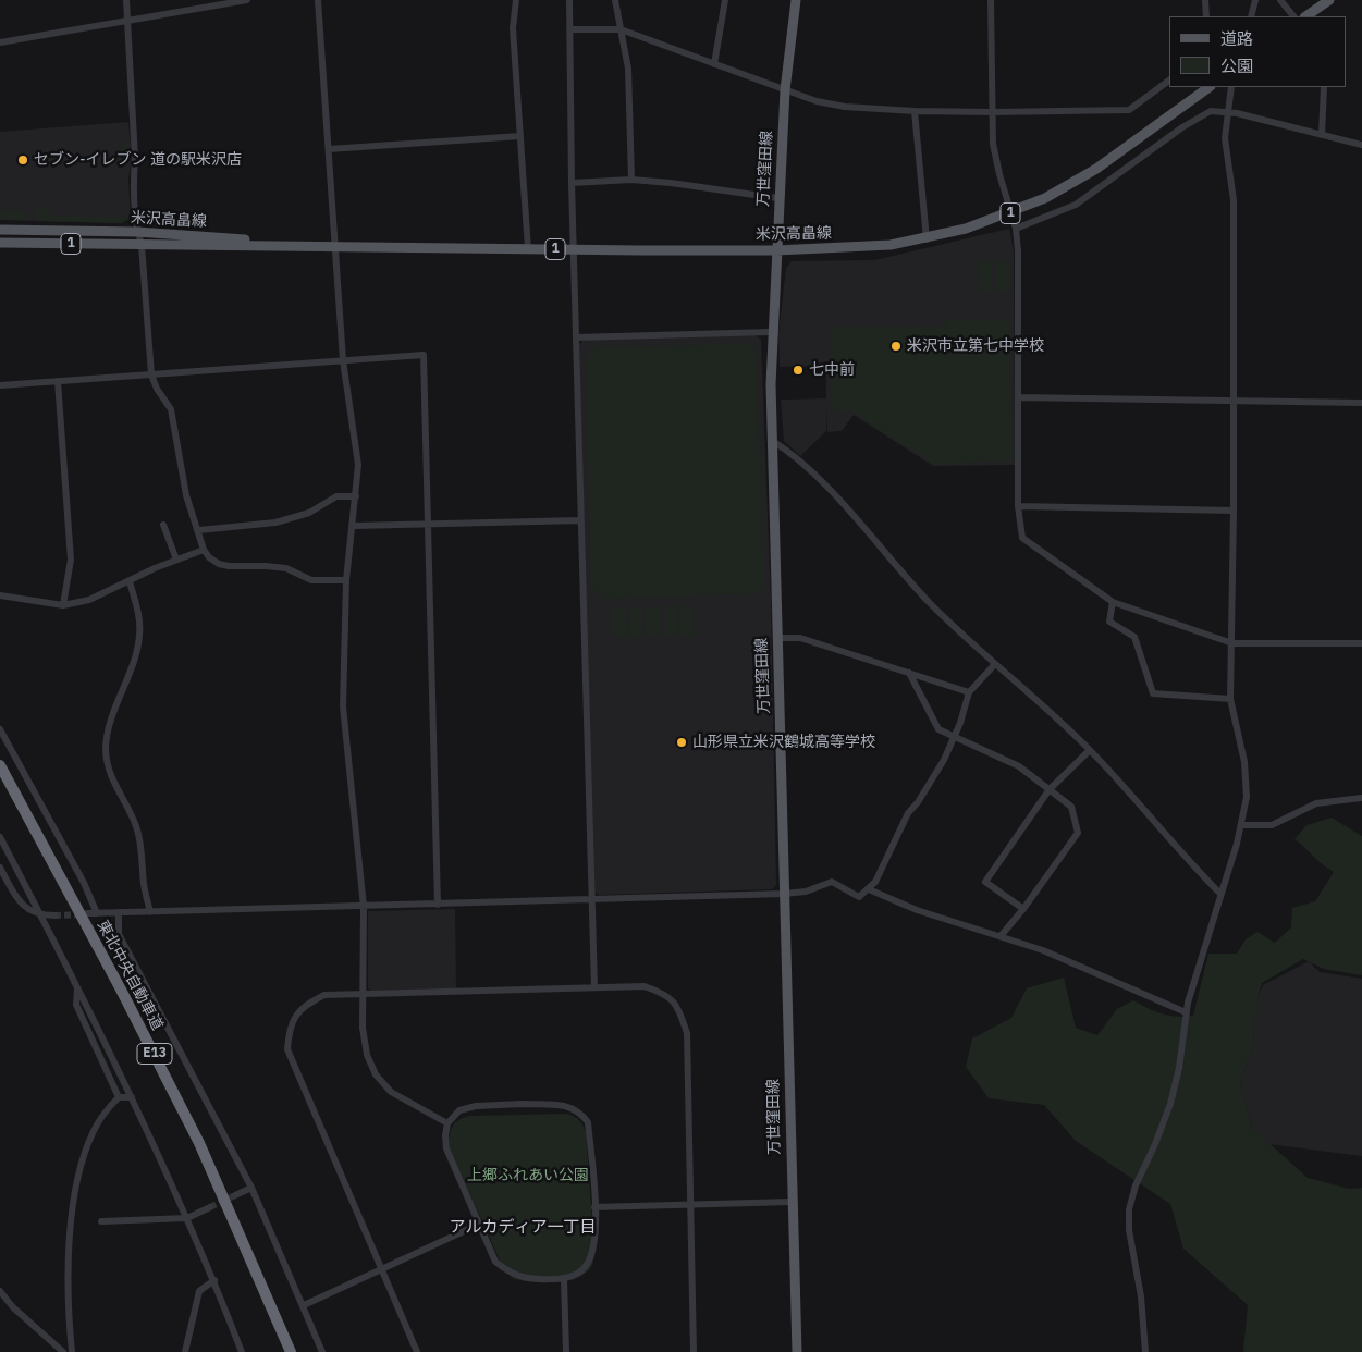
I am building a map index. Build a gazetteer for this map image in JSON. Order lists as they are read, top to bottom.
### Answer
{
  "streets": {
    "highway": ["東北中央自動車道", "E13"],
    "main road": ["万世窪田線", "1", "米沢高畠線"]
  },
  "crossings": [
    ["万世窪田線", "米沢高畠線"]
  ],
  "districts": ["アルカディア一丁目"],
  "parks": ["上郷ふれあい公園"],
  "places": [
    "セブン-イレブン 道の駅米沢店",
    "米沢市立第七中学校",
    "七中前",
    "山形県立米沢鶴城高等学校"
  ],
  "legend": ["道路", "公園"]
}
